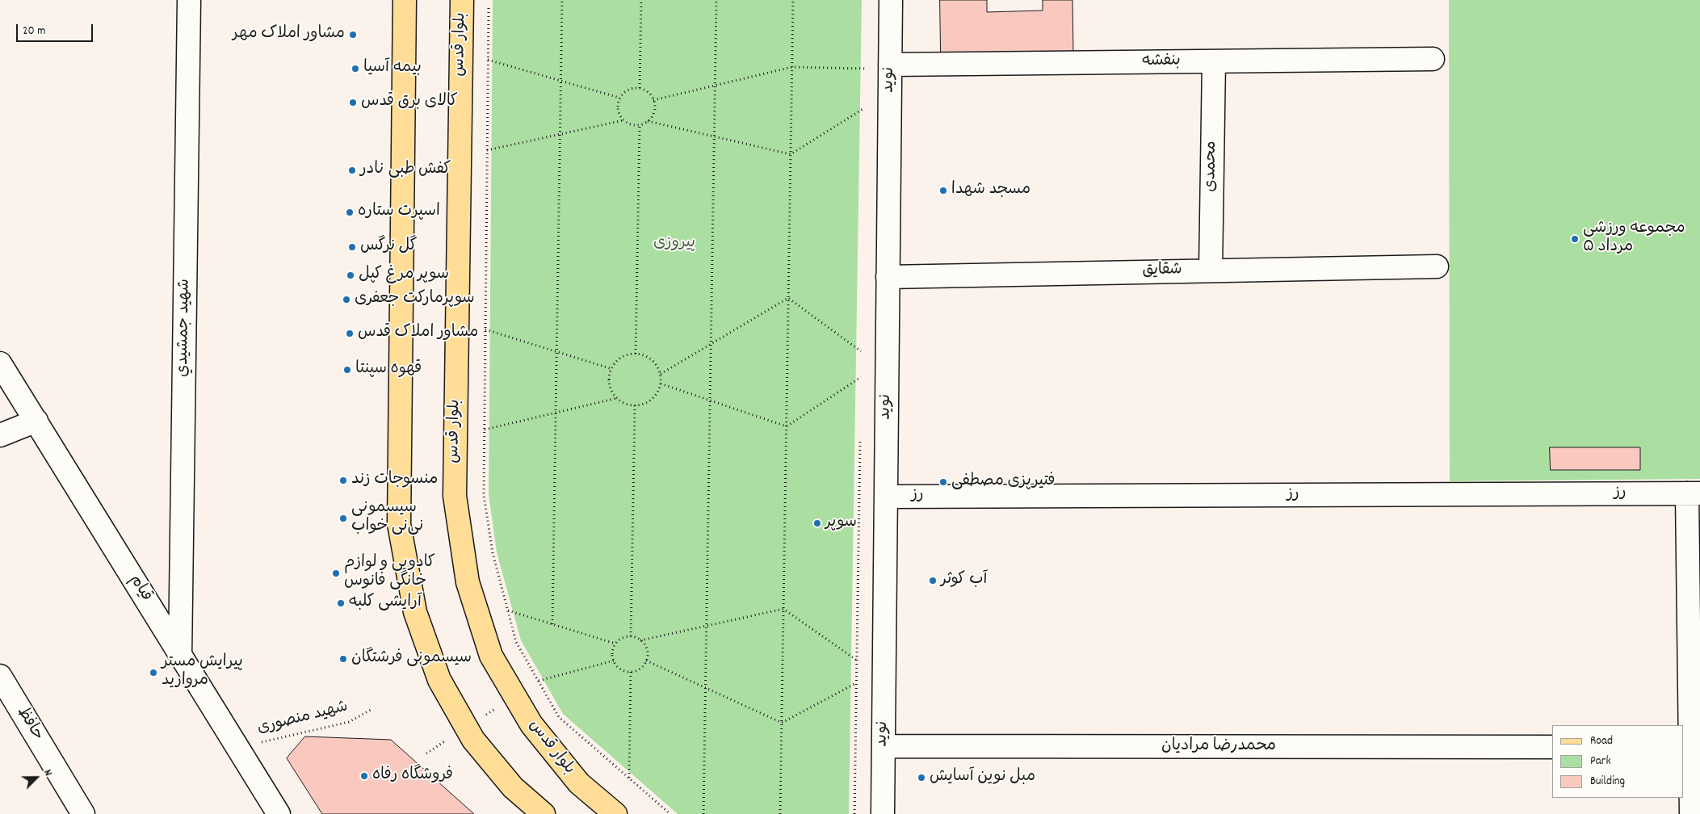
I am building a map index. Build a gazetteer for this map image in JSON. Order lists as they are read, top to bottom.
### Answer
{
  "streets": {
    "main road": ["بلوار قدس"],
    "street": [
      "بنفشه",
      "نوید",
      "محمدی",
      "شقایق",
      "شهيد جمشيدي",
      "رز",
      "قیام",
      "حافظ",
      "محمدرضا مرادیان"
    ],
    "path": ["شهید منصوری"]
  },
  "crossings": [
    ["بنفشه", "نوید"],
    ["بنفشه", "محمدی"],
    ["نوید", "شقایق"],
    ["نوید", "رز"],
    ["نوید", "محمدرضا مرادیان"],
    ["محمدی", "شقایق"],
    ["شهيد جمشيدي", "قیام"],
    ["قیام", "شهید منصوری"]
  ],
  "parks": ["پیروزی"],
  "places": [
    "مشاور املاک مهر",
    "بیمه آسیا",
    "کالای برق قدس",
    "کفش طبی نادر",
    "مسجد شهدا",
    "اسپرت ستاره",
    "مجموعه ورزشی ۵ مرداد",
    "گل نرگس",
    "سوپر مرغ کپل",
    "سوپرمارکت جعفری",
    "مشاور املاک قدس",
    "قهوه سپنتا",
    "منسوجات زند",
    "فتیرپزی مصطفی",
    "سیسمونی نی‌نی خواب",
    "سوپر",
    "کادویی و لوازم خانگی فانوس",
    "آب کوثر",
    "آرایشی کلبه",
    "سیسمونی فرشتگان",
    "پیرایش مستر مروارید",
    "فروشگاه رفاه",
    "مبل نوین آسایش"
  ],
  "legend": ["Road", "Park", "Building"],
  "scale_bar": "20 m",
  "north": "top right"
}
